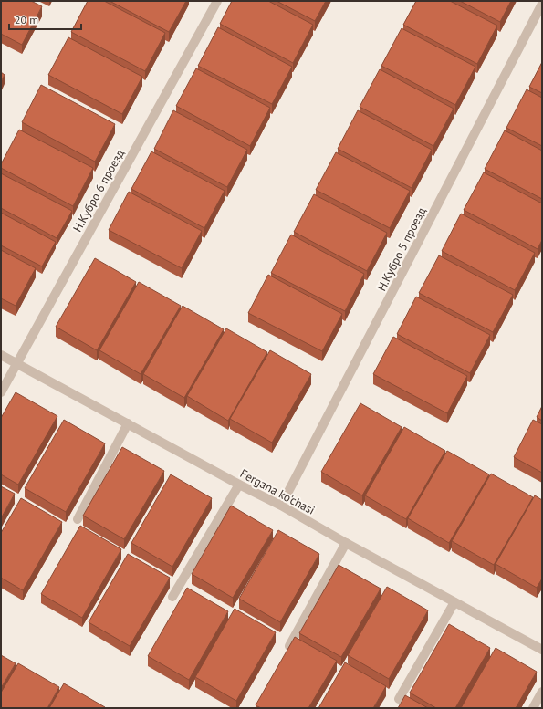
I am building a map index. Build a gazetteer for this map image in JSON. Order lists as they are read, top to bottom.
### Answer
{
  "streets": {
    "street": ["Н.Кубро 6 проезд", "Н.Кубро 5 проезд", "Fergana ko'chasi"]
  },
  "crossings": [
    ["Н.Кубро 6 проезд", "Fergana ko'chasi"],
    ["Н.Кубро 5 проезд", "Fergana ko'chasi"]
  ],
  "scale_bar": "20 m"
}
